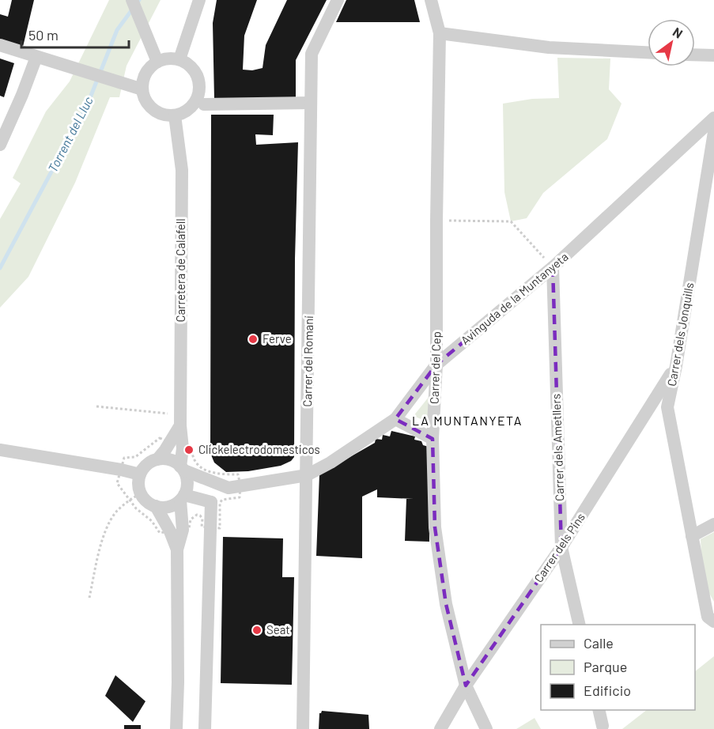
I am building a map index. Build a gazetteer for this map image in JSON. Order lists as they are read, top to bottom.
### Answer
{
  "streets": {
    "street": [
      "Carretera de Calafell",
      "Avinguda de la Muntanyeta",
      "Carrer dels Jonquills",
      "Carrer del Romaní",
      "Carrer del Cep",
      "Carrer dels Ametllers",
      "Carrer dels Pins"
    ]
  },
  "crossings": [
    ["Carretera de Calafell", "Avinguda de la Muntanyeta"],
    ["Avinguda de la Muntanyeta", "Carrer del Romaní"],
    ["Avinguda de la Muntanyeta", "Carrer del Cep"],
    ["Avinguda de la Muntanyeta", "Carrer dels Ametllers"],
    ["Carrer dels Jonquills", "Carrer dels Pins"],
    ["Carrer del Cep", "Carrer dels Pins"],
    ["Carrer dels Ametllers", "Carrer dels Pins"]
  ],
  "districts": ["LA MUNTANYETA"],
  "water": ["Torrent del Lluc"],
  "places": ["Ferve", "Clickelectrodomesticos", "Seat"],
  "legend": ["Calle", "Parque", "Edificio"],
  "scale_bar": "50 m",
  "north": "top right"
}
